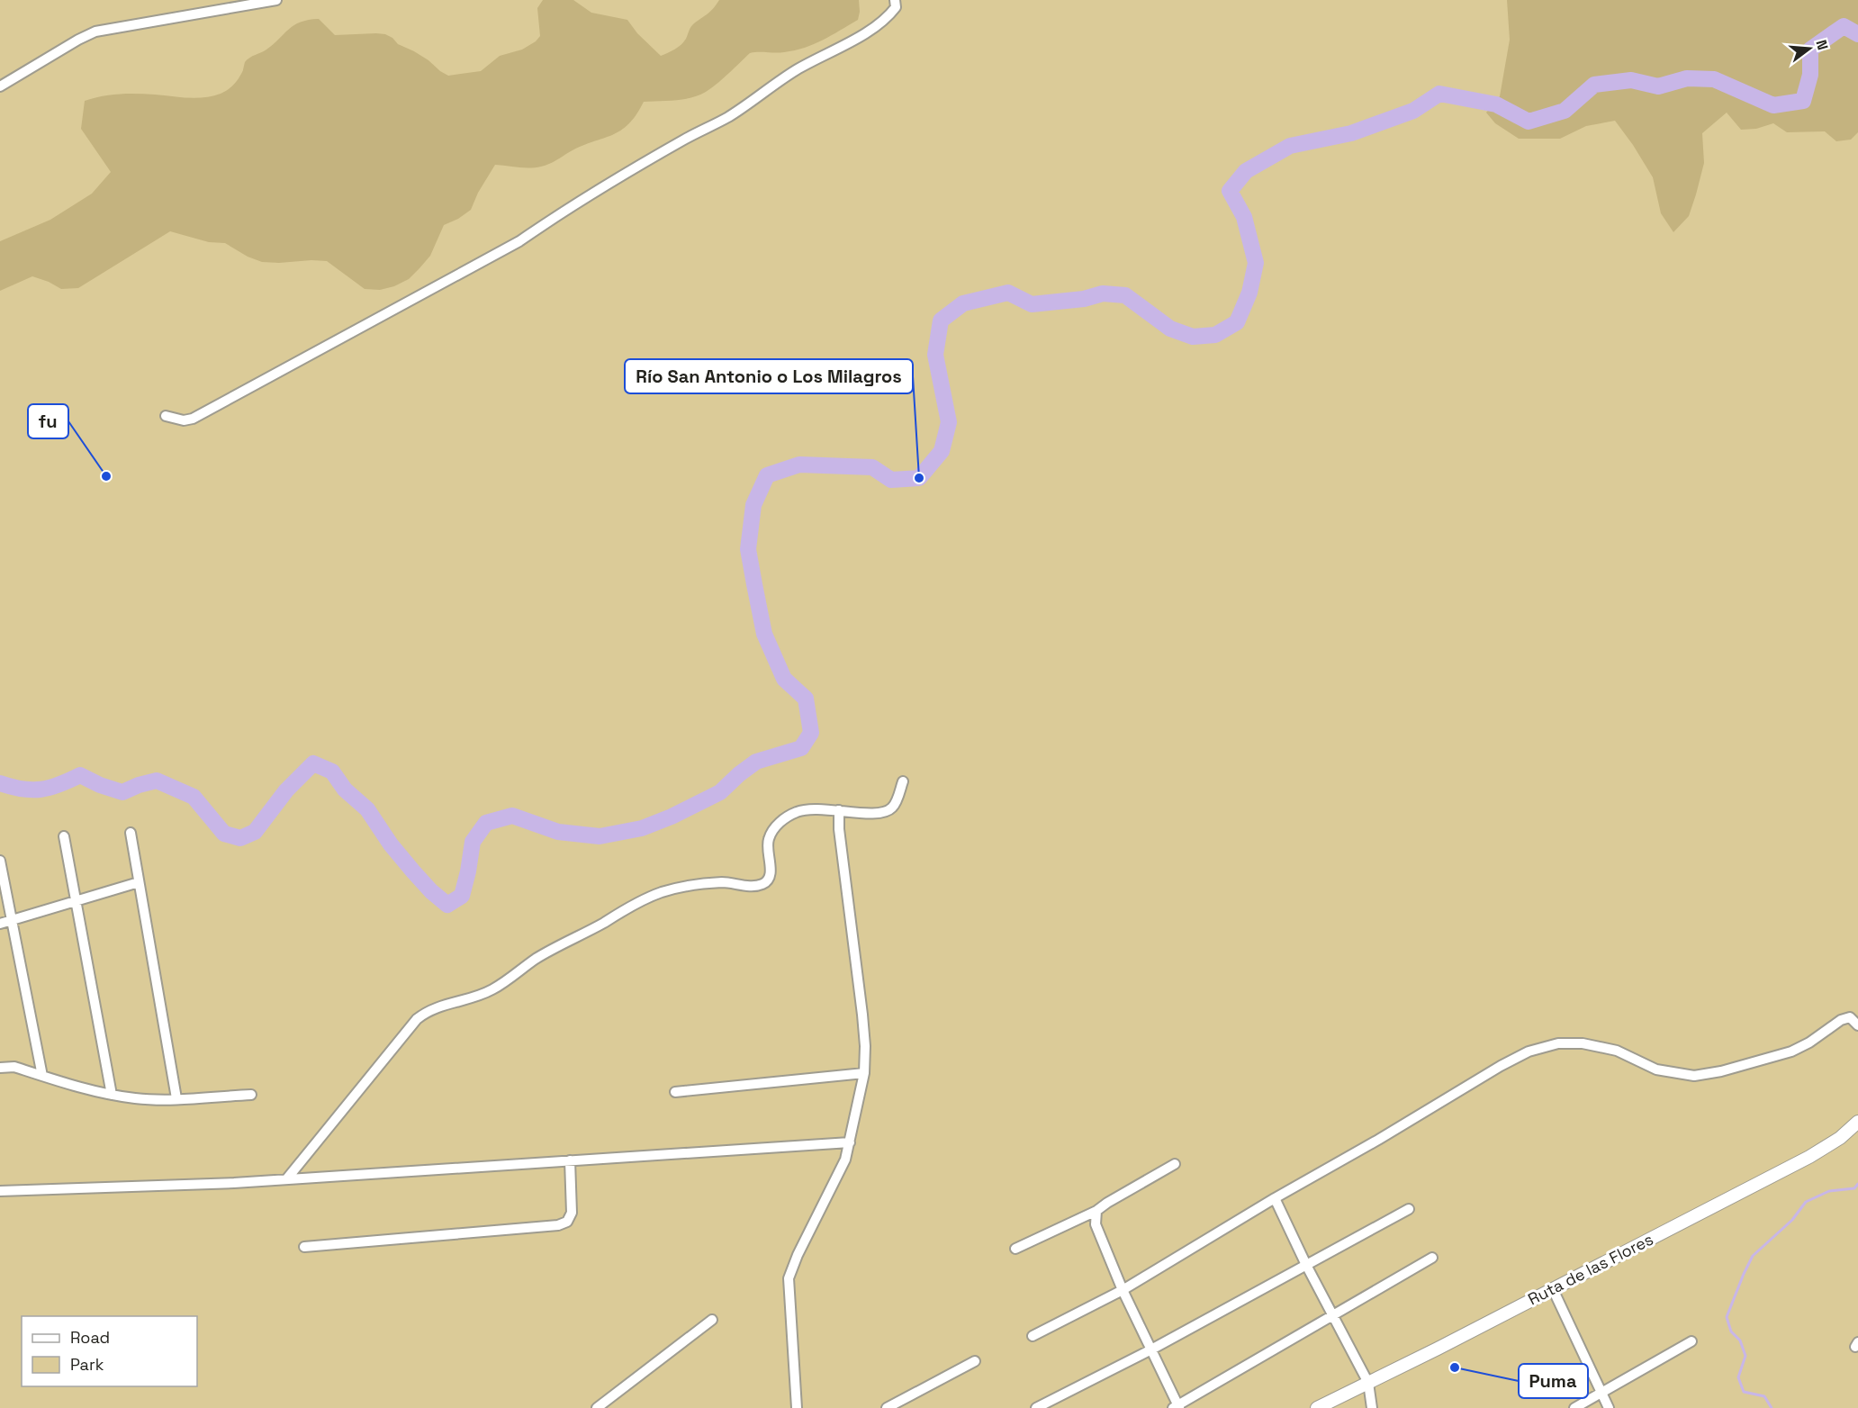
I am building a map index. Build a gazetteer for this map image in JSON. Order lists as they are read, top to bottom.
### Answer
{
  "streets": {
    "main road": ["Ruta de las Flores"]
  },
  "places": ["fu", "Río San Antonio o Los Milagros", "Puma"],
  "legend": ["Road", "Park"],
  "north": "right"
}
